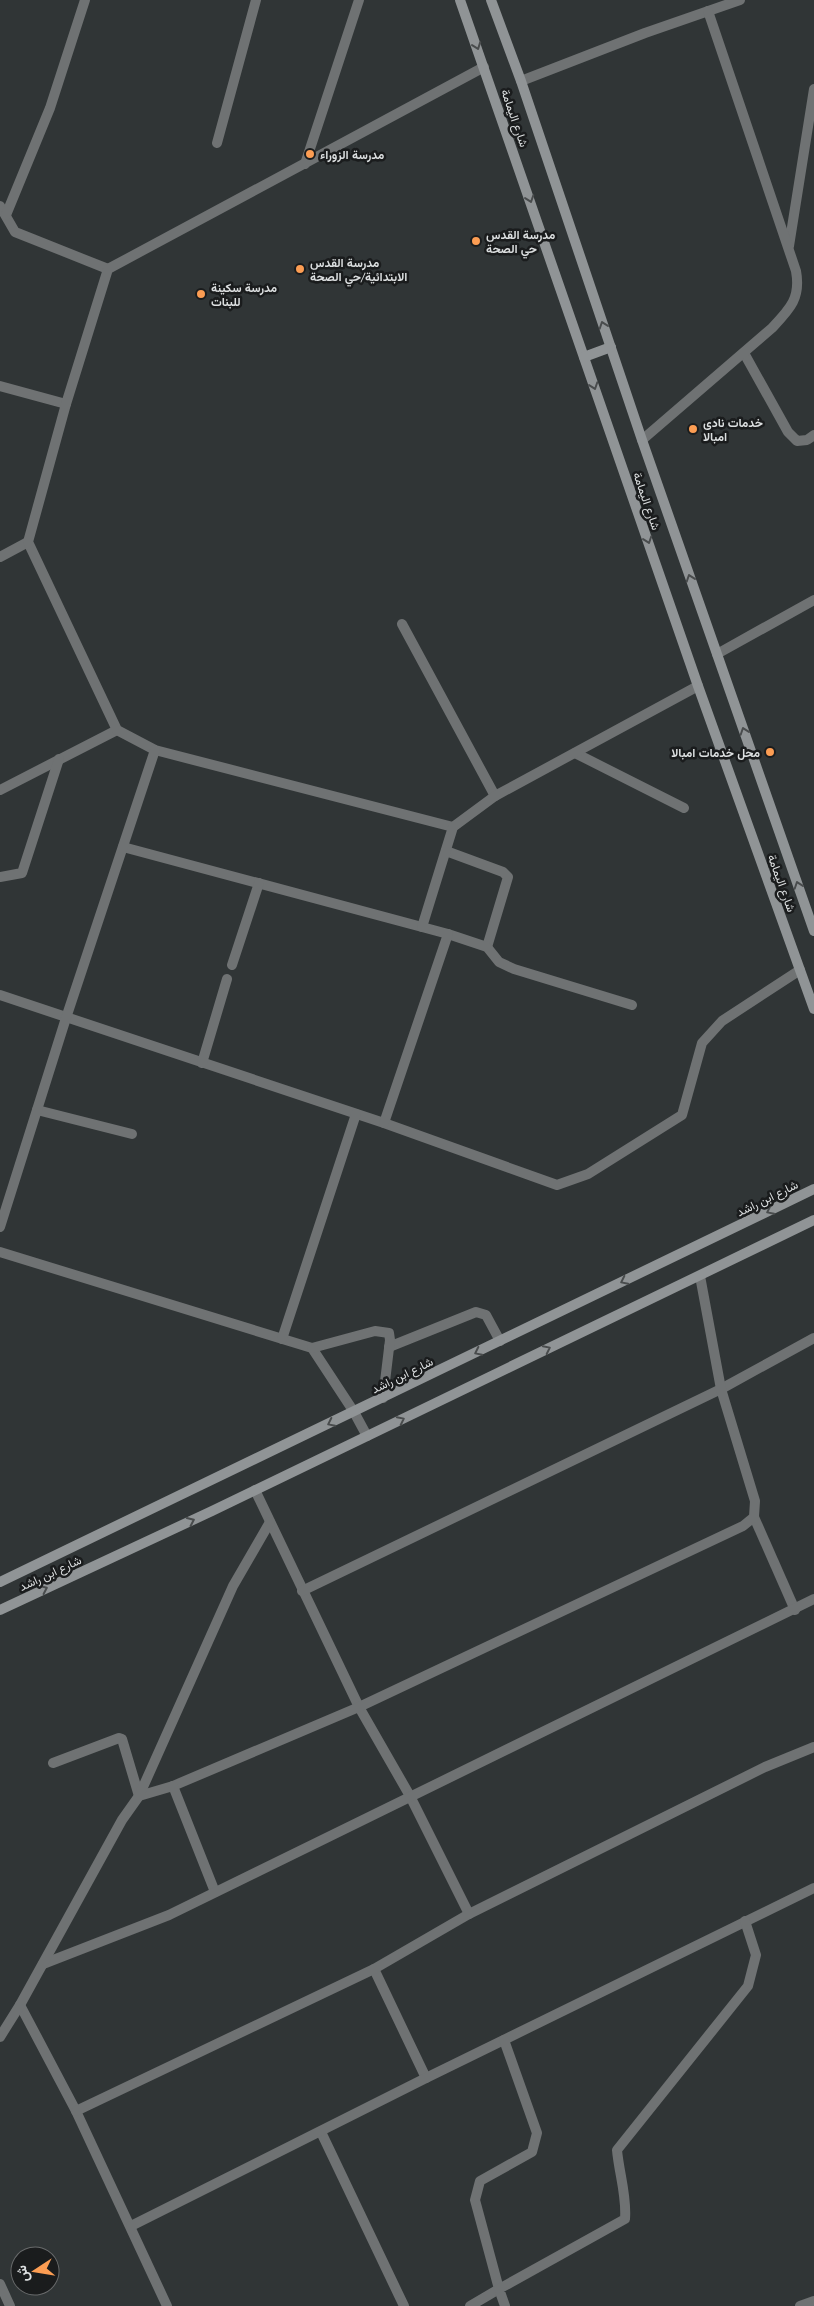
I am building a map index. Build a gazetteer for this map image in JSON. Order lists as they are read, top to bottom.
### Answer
{
  "streets": {
    "main road": ["شارع اليمامة", "شارع ابن راشد"]
  },
  "places": [
    "مدرسة الزوراء",
    "مدرسة القدس حي الصحة",
    "مدرسة القدس الابتدائية/حي الصحة",
    "مدرسة سكينة للبنات",
    "خدمات نادي امبالا",
    "محل خدمات امبالا"
  ],
  "north": "left"
}
